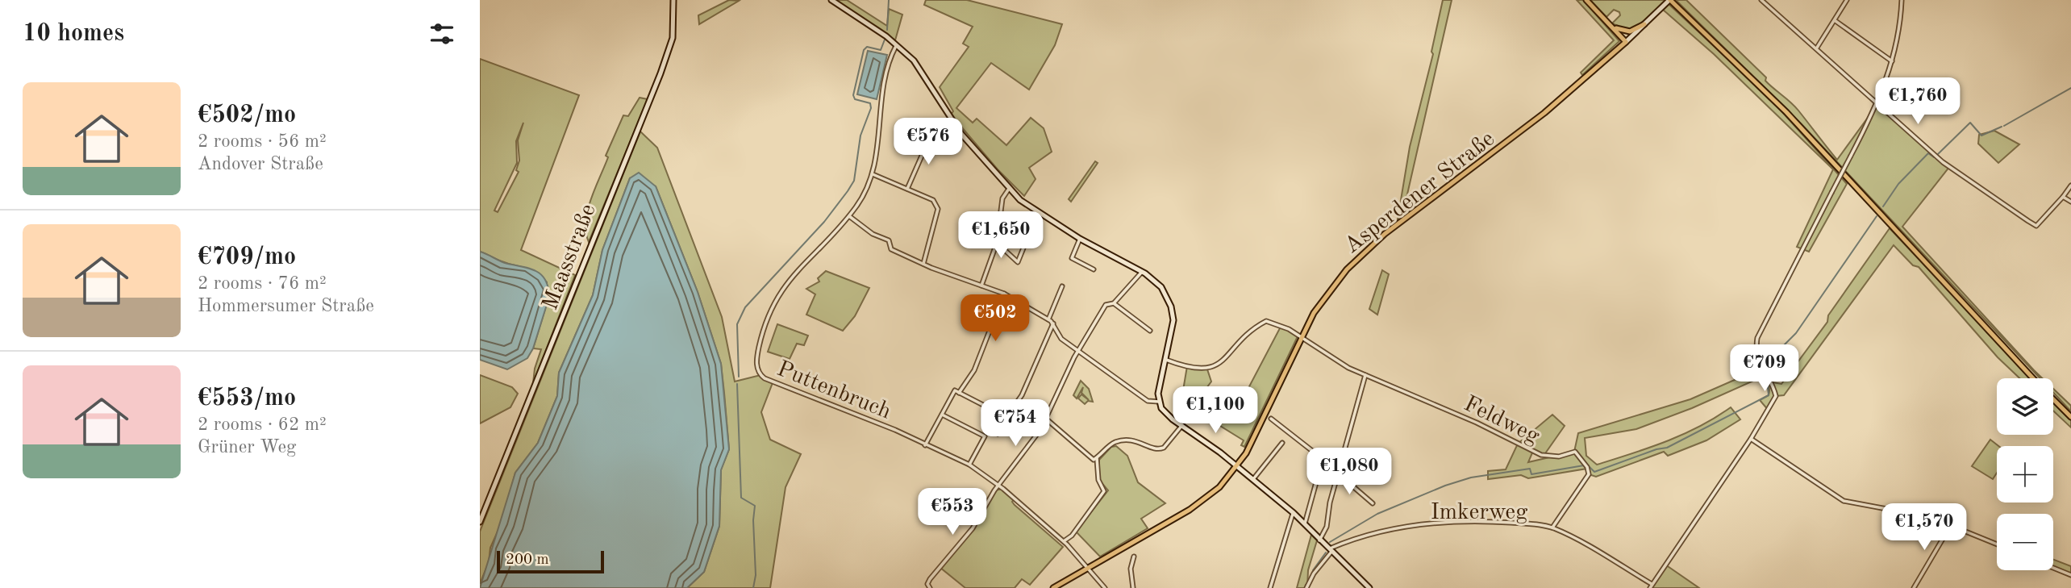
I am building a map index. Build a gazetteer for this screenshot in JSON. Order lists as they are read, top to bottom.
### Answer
{
  "streets": {
    "main road": ["Asperdener Straße"],
    "street": [
      "Maasstraße",
      "Puttenbruch",
      "Feldweg",
      "Imkerweg"
    ]
  },
  "crossings": [
    ["Asperdener Straße", "Puttenbruch"],
    ["Asperdener Straße", "Feldweg"],
    ["Feldweg", "Imkerweg"]
  ],
  "scale_bar": "200 m",
  "page": {
    "heading": "10 homes",
    "list": [
      {
        "name": "€502/mo",
        "note": "2 rooms · 56 m² · Andover Straße"
      },
      {
        "name": "€709/mo",
        "note": "2 rooms · 76 m² · Hommersumer Straße"
      },
      {
        "name": "€553/mo",
        "note": "2 rooms · 62 m² · Grüner Weg"
      }
    ],
    "price": [
      "€1,760",
      "€576",
      "€1,650",
      "€502",
      "€709",
      "€1,100",
      "€754",
      "€1,080",
      "€553",
      "€1,570"
    ],
    "map_buttons": ["+", "−"],
    "scale": "200 m"
  }
}
